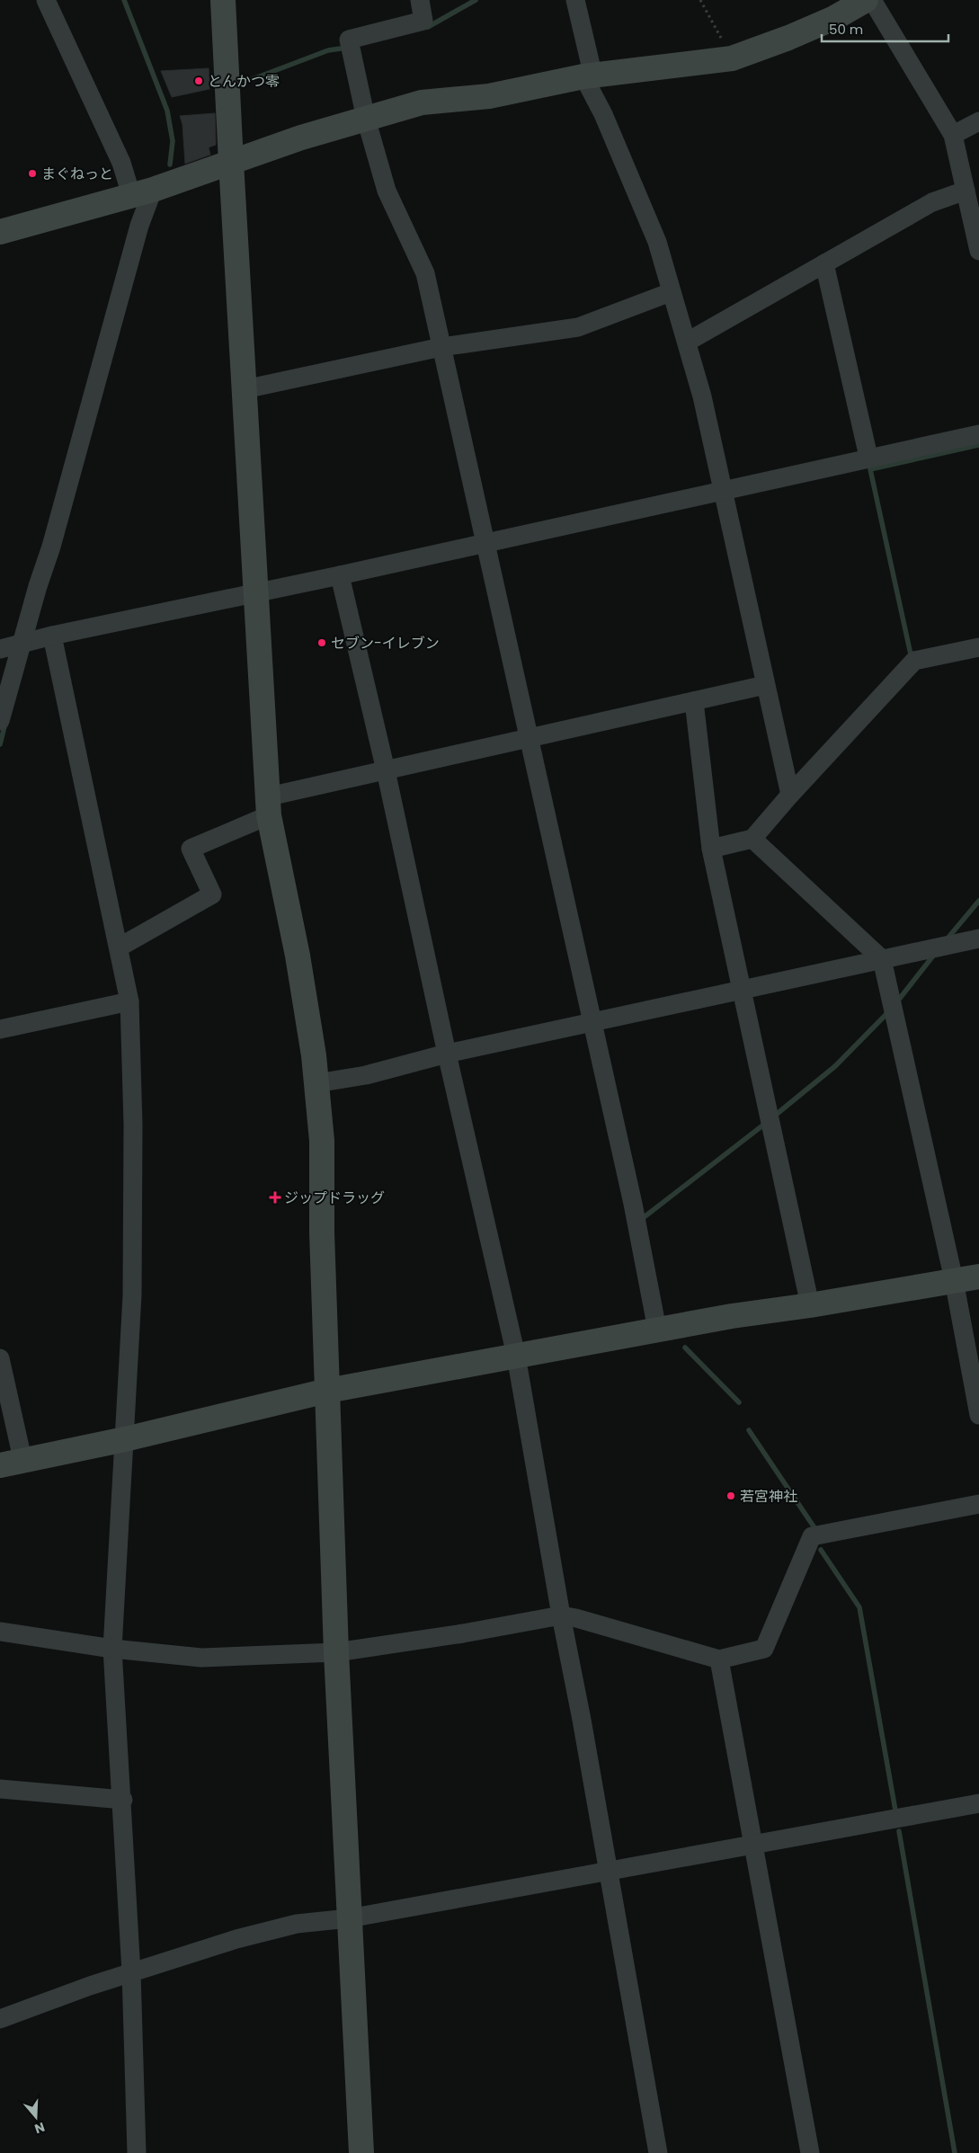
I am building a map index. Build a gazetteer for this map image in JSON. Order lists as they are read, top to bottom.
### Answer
{
  "places": {
    "other": [
      "とんかつ零",
      "まぐねっと",
      "セブン-イレブン",
      "若宮神社"
    ],
    "health": ["ジップドラッグ"]
  },
  "scale_bar": "50 m",
  "north": "bottom"
}
